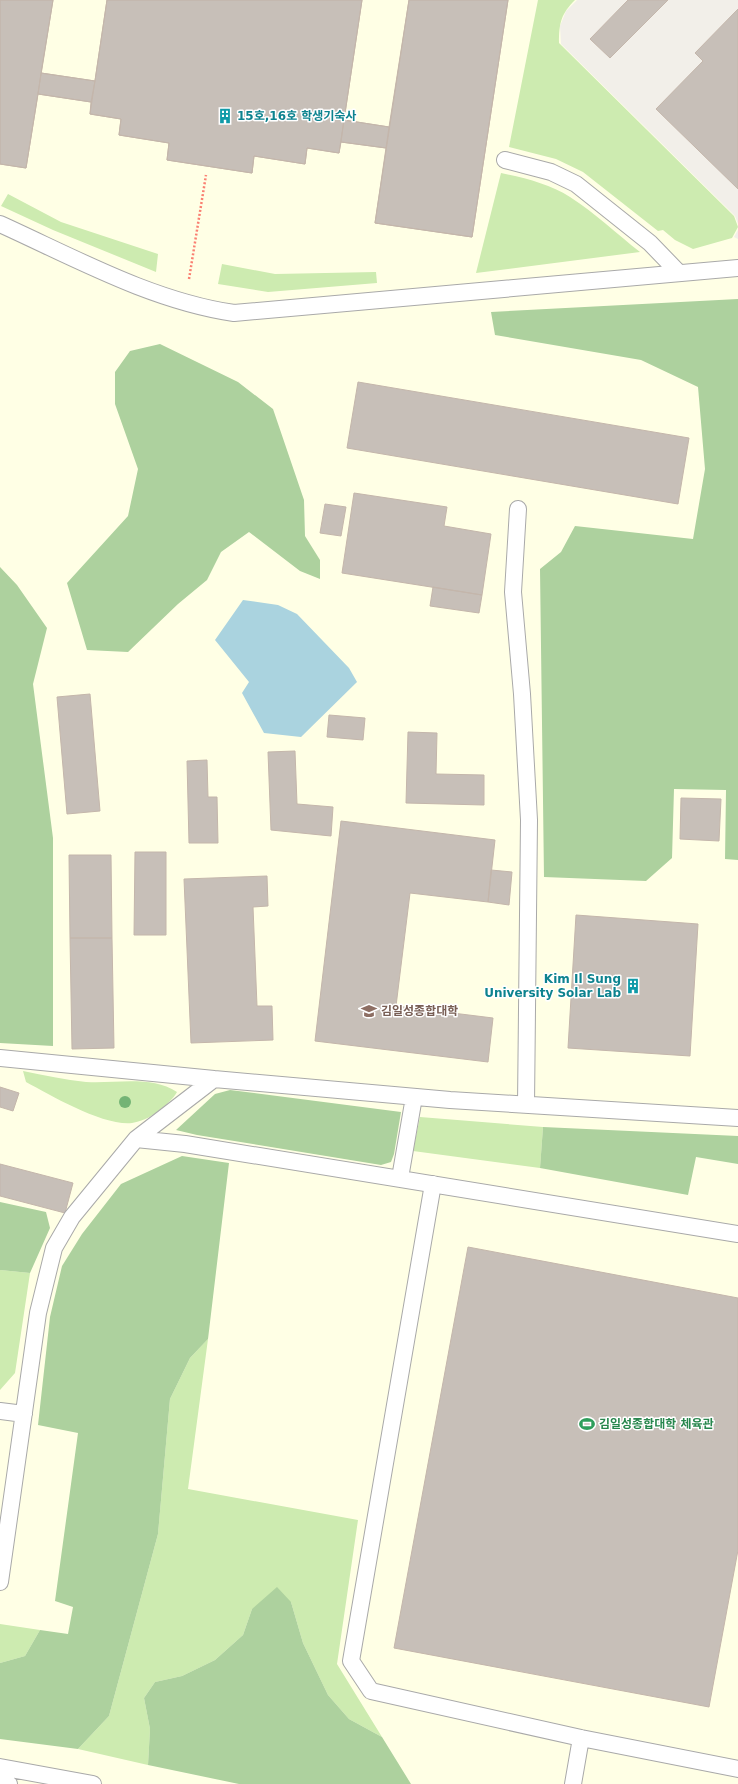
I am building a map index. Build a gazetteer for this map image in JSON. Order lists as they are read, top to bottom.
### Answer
{
  "places": {
    "building": ["15호,16호 학생기숙사", "Kim Il Sung University Solar Lab"],
    "school or university": ["김일성종합대학"],
    "sports": ["김일성종합대학 체육관"]
  }
}
